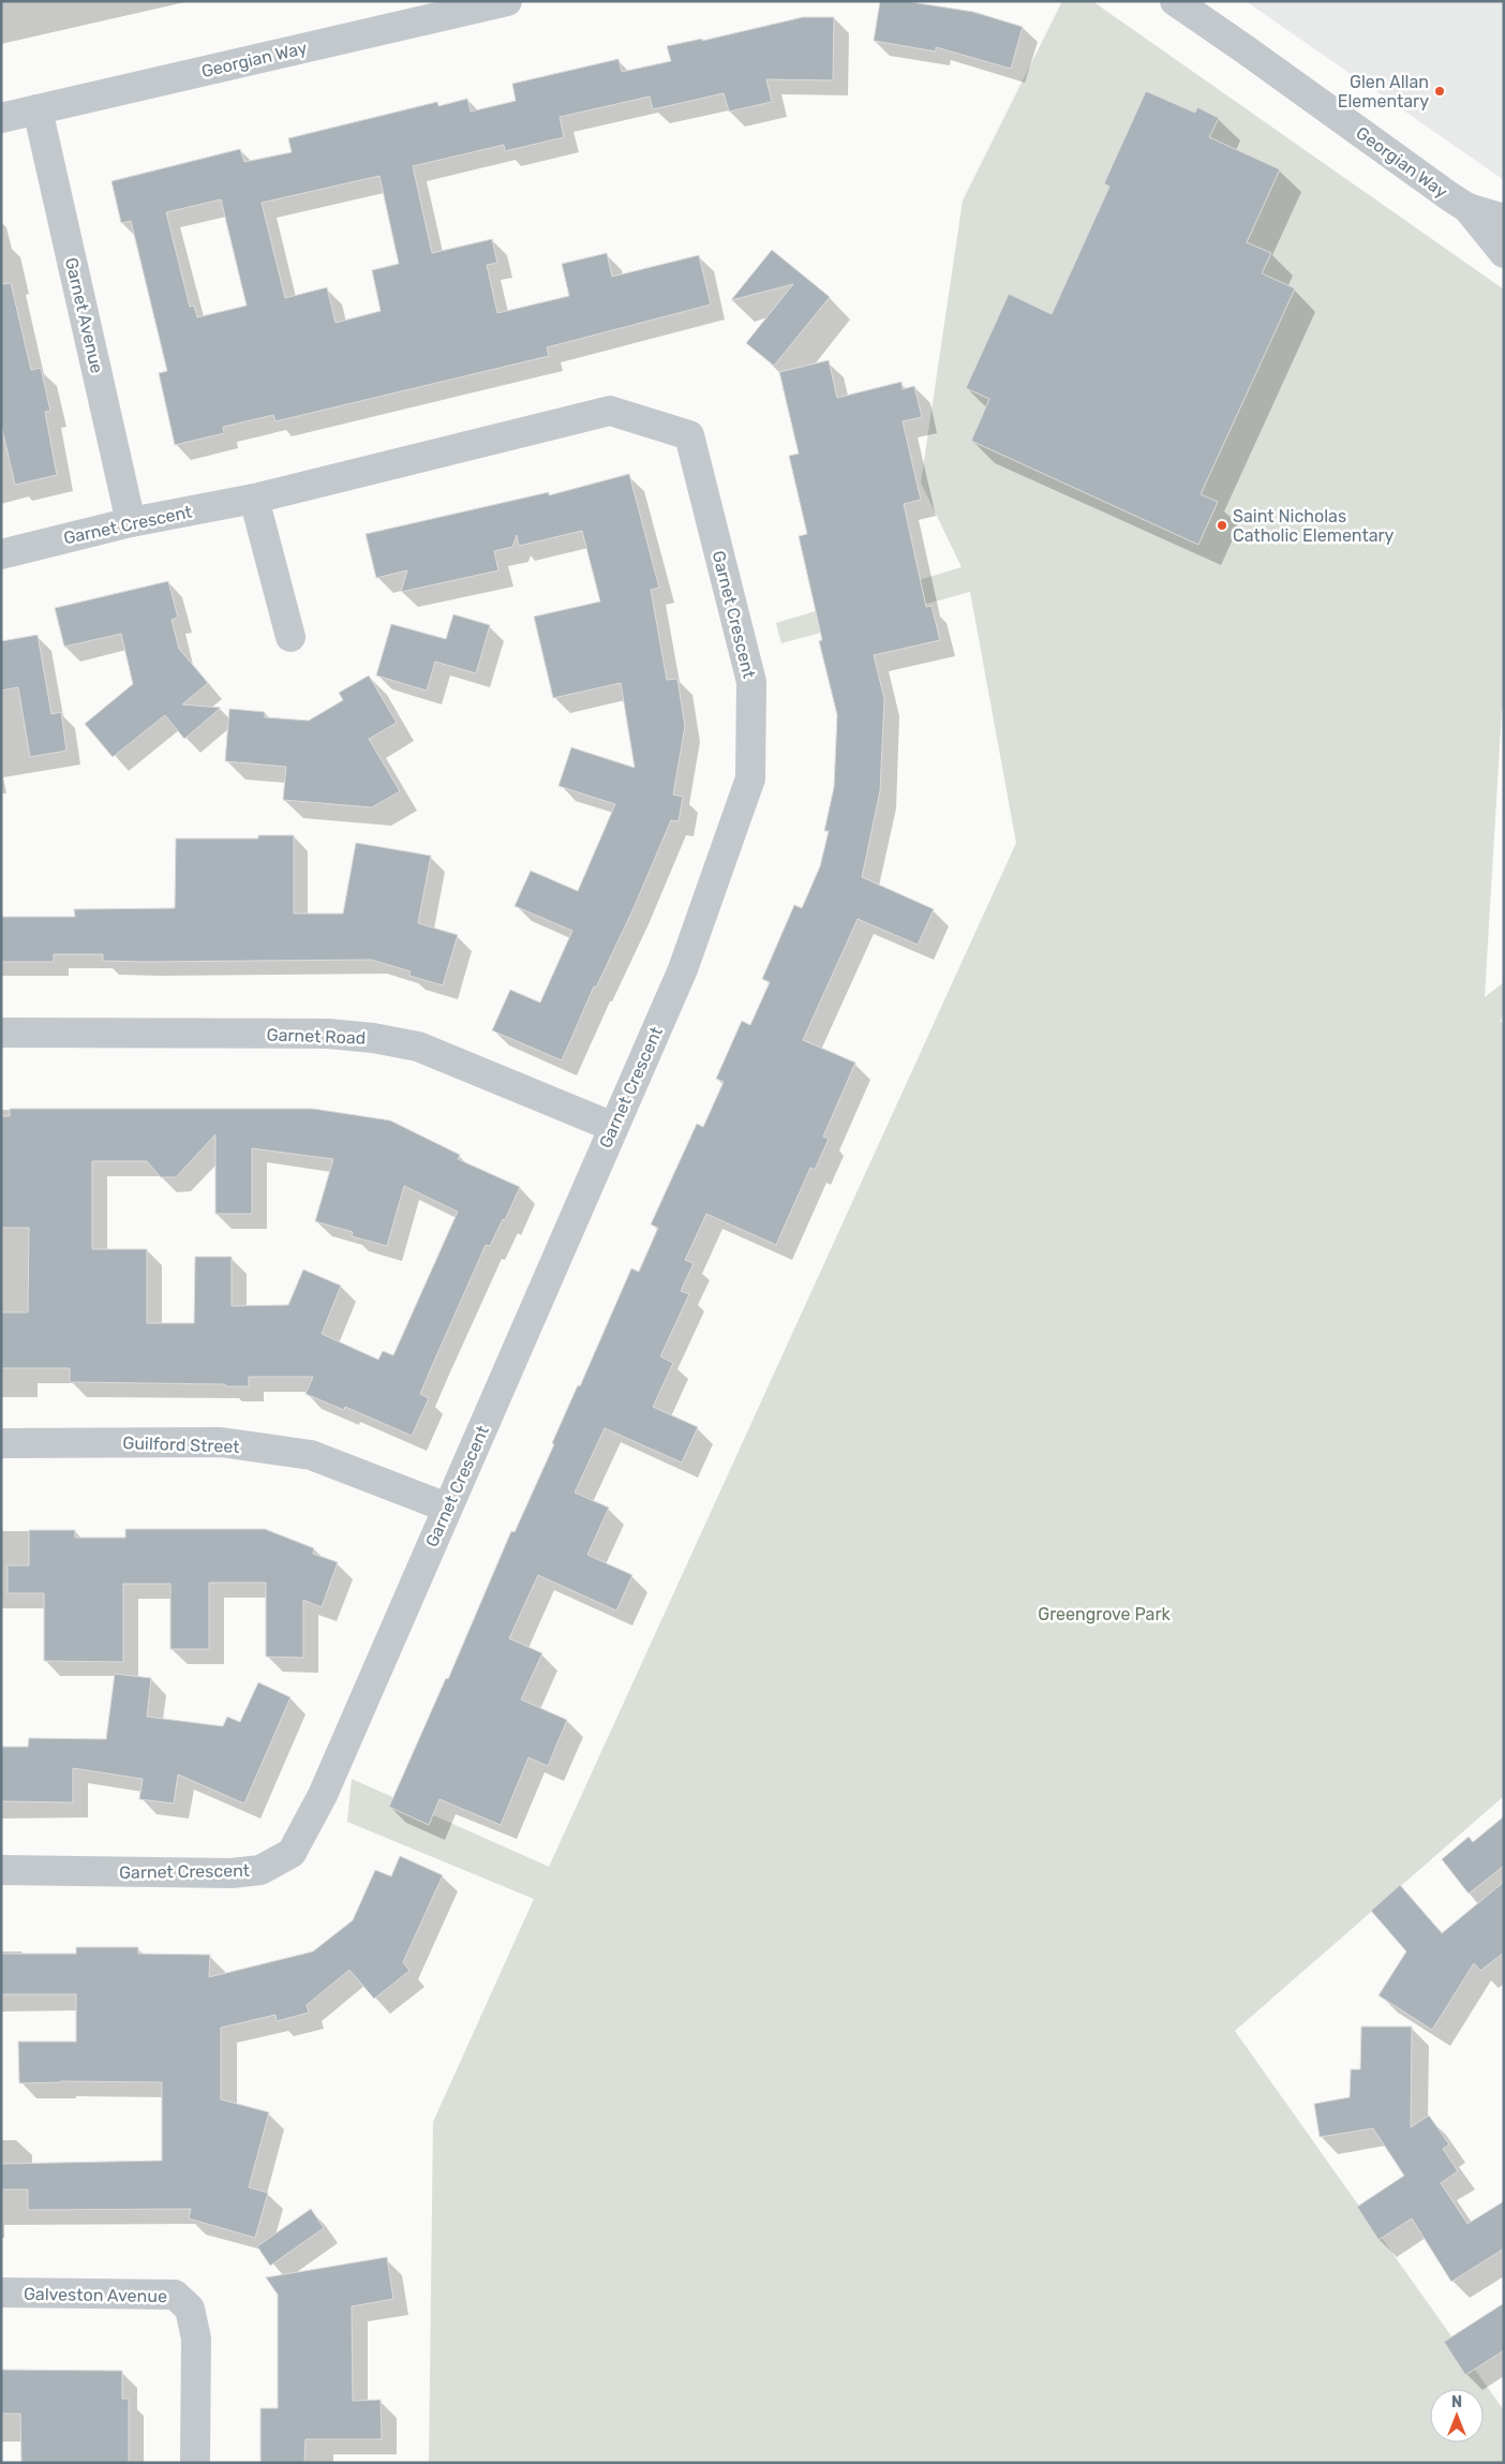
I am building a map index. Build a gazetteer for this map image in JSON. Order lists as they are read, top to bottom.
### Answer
{
  "streets": {
    "street": [
      "Georgian Way",
      "Garnet Avenue",
      "Garnet Crescent",
      "Garnet Road",
      "Guilford Street",
      "Galveston Avenue"
    ]
  },
  "crossings": [
    ["Georgian Way", "Garnet Avenue"],
    ["Garnet Avenue", "Garnet Crescent"],
    ["Garnet Crescent", "Garnet Road"],
    ["Garnet Crescent", "Guilford Street"]
  ],
  "parks": ["Greengrove Park"],
  "places": ["Glen Allan Elementary", "Saint Nicholas Catholic Elementary"],
  "north": "top"
}
